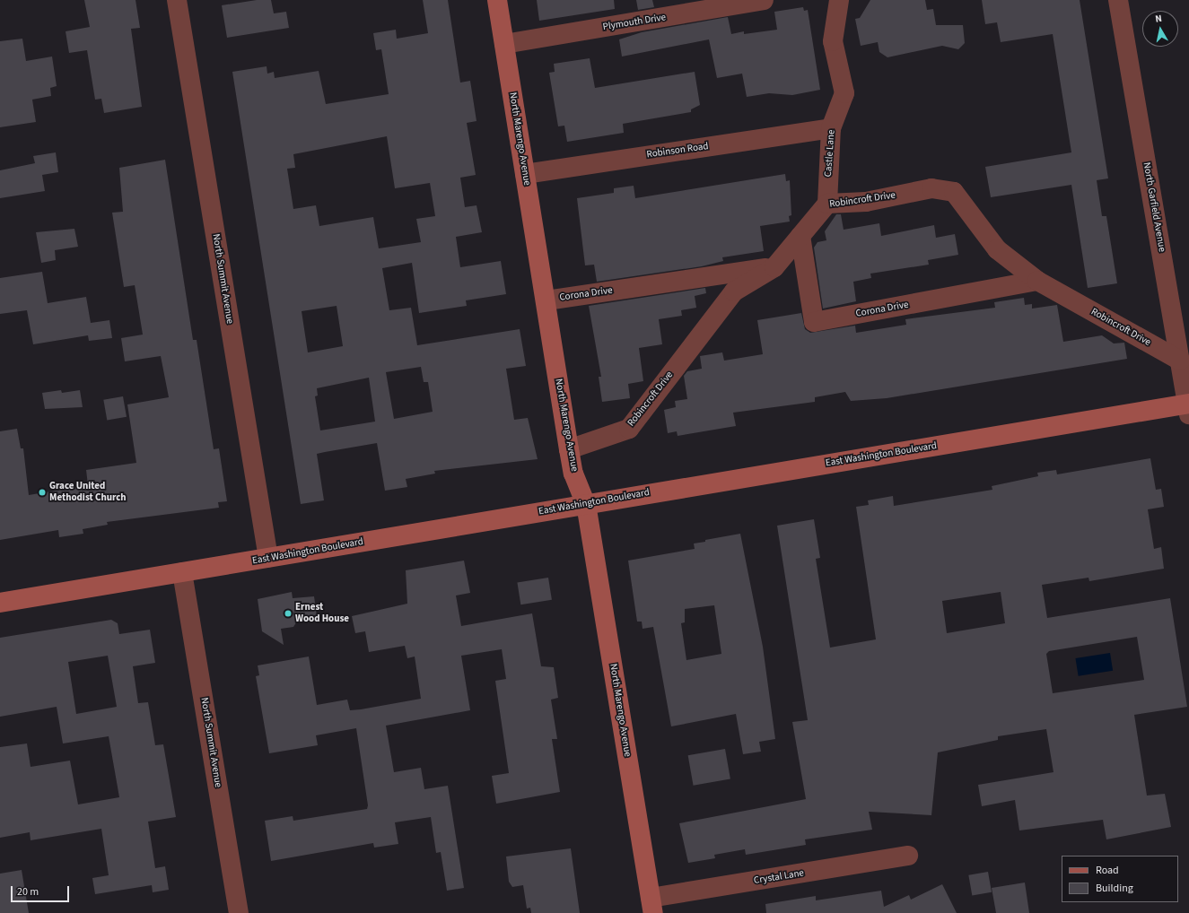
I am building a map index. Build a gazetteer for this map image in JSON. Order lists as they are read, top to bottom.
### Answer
{
  "streets": {
    "main road": ["North Marengo Avenue", "East Washington Boulevard"],
    "street": [
      "Plymouth Drive",
      "Robinson Road",
      "Castle Lane",
      "Robincroft Drive",
      "North Garfield Avenue",
      "North Summit Avenue",
      "Corona Drive",
      "Crystal Lane"
    ]
  },
  "crossings": [
    ["Plymouth Drive", "North Marengo Avenue"],
    ["North Marengo Avenue", "Robinson Road"],
    ["North Marengo Avenue", "Robincroft Drive"],
    ["North Marengo Avenue", "Corona Drive"],
    ["North Marengo Avenue", "East Washington Boulevard"],
    ["North Marengo Avenue", "Crystal Lane"],
    ["Robinson Road", "Castle Lane"],
    ["Castle Lane", "Robincroft Drive"],
    ["Robincroft Drive", "North Garfield Avenue"],
    ["Robincroft Drive", "Corona Drive"],
    ["North Garfield Avenue", "East Washington Boulevard"],
    ["North Summit Avenue", "East Washington Boulevard"]
  ],
  "places": ["Grace United Methodist Church", "Ernest Wood House"],
  "legend": ["Road", "Building"],
  "scale_bar": "20 m",
  "north": "top"
}
